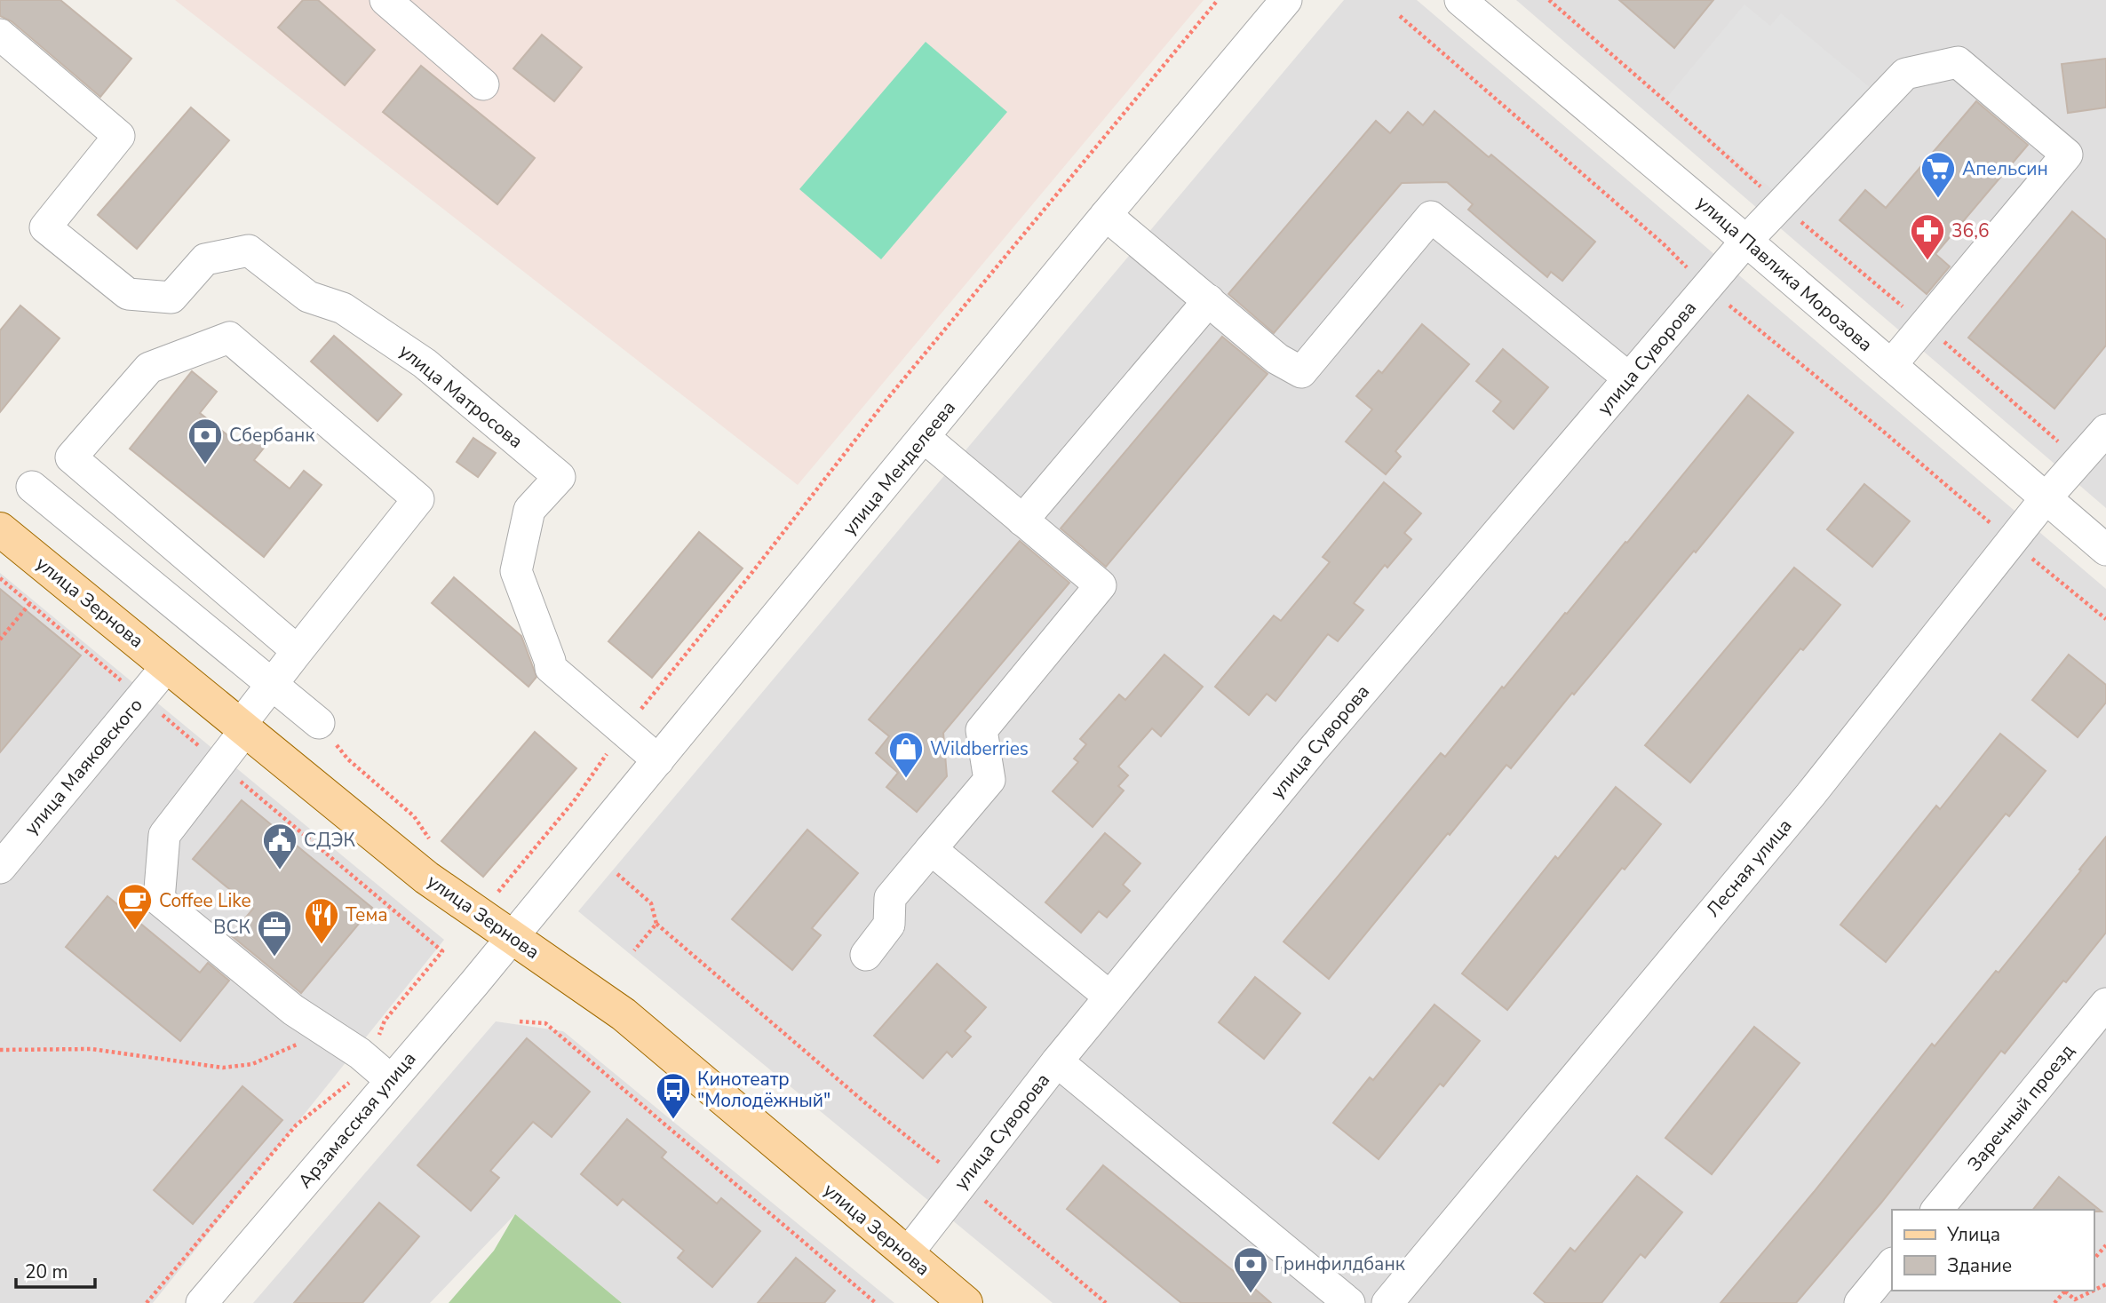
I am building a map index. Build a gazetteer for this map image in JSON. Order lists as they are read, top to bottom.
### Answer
{
  "streets": {
    "main road": ["улица Зернова"],
    "street": [
      "улица Павлика Морозова",
      "улица Суворова",
      "улица Матросова",
      "улица Менделеева",
      "улица Маяковского",
      "Лесная улица",
      "Заречный проезд",
      "Арзамасская улица"
    ]
  },
  "crossings": [
    ["улица Павлика Морозова", "улица Суворова"],
    ["улица Павлика Морозова", "Лесная улица"],
    ["улица Суворова", "улица Зернова"],
    ["улица Матросова", "улица Менделеева"],
    ["улица Менделеева", "улица Зернова"],
    ["улица Менделеева", "Арзамасская улица"],
    ["улица Зернова", "улица Маяковского"],
    ["улица Зернова", "Арзамасская улица"]
  ],
  "places": {
    "supermarket": ["Апельсин"],
    "pharmacy": ["36,6"],
    "bank": ["Сбербанк", "Гринфилдбанк"],
    "shop": ["Wildberries"],
    "public building": ["СДЭК"],
    "cafe": ["Coffee Like"],
    "restaurant": ["Тема"],
    "office": ["ВСК"],
    "bus stop": ["Кинотеатр \"Молодёжный\""]
  },
  "legend": ["Улица", "Здание"],
  "scale_bar": "20 m"
}
